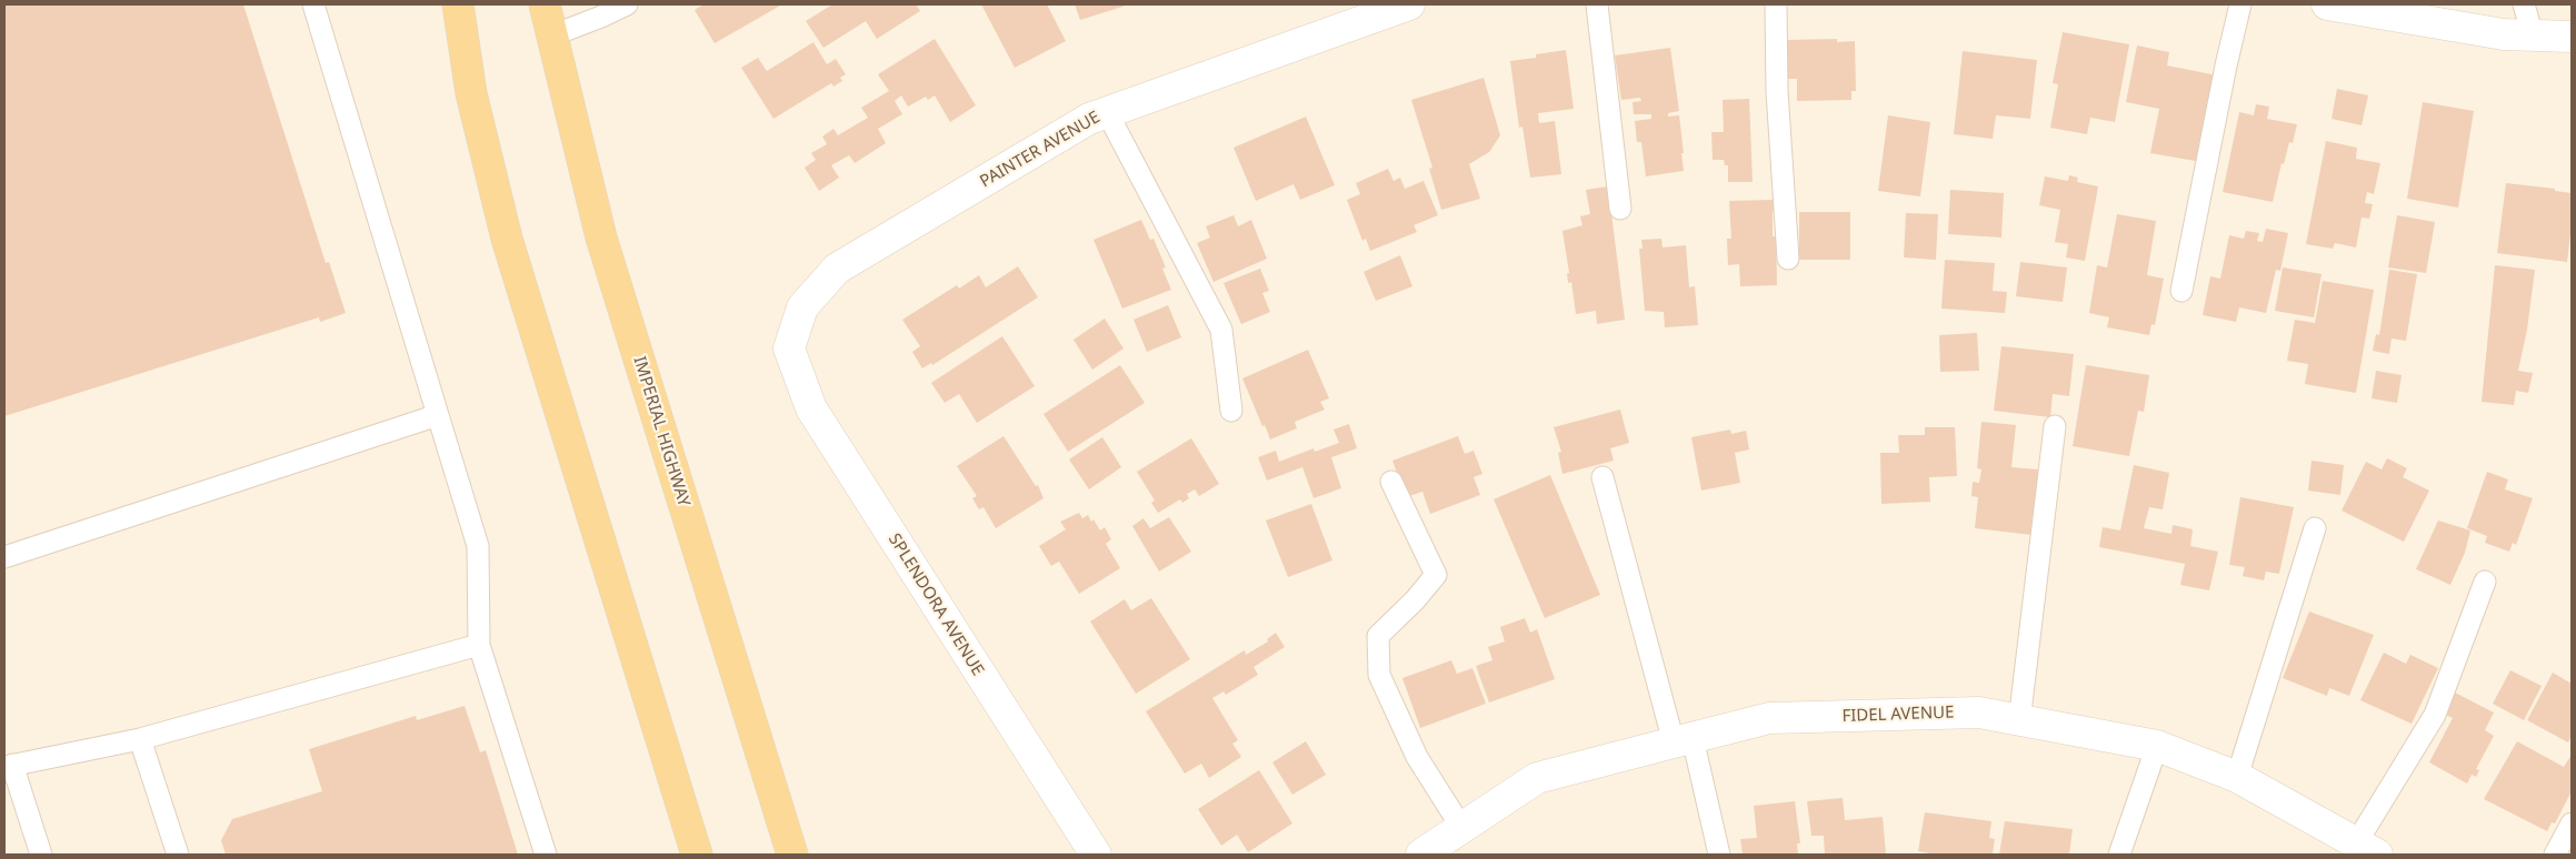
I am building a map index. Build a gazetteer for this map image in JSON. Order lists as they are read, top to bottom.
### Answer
{
  "streets": {
    "main road": ["IMPERIAL HIGHWAY"],
    "street": ["PAINTER AVENUE", "SPLENDORA AVENUE", "FIDEL AVENUE"]
  },
  "crossings": [
    ["PAINTER AVENUE", "SPLENDORA AVENUE"]
  ]
}
